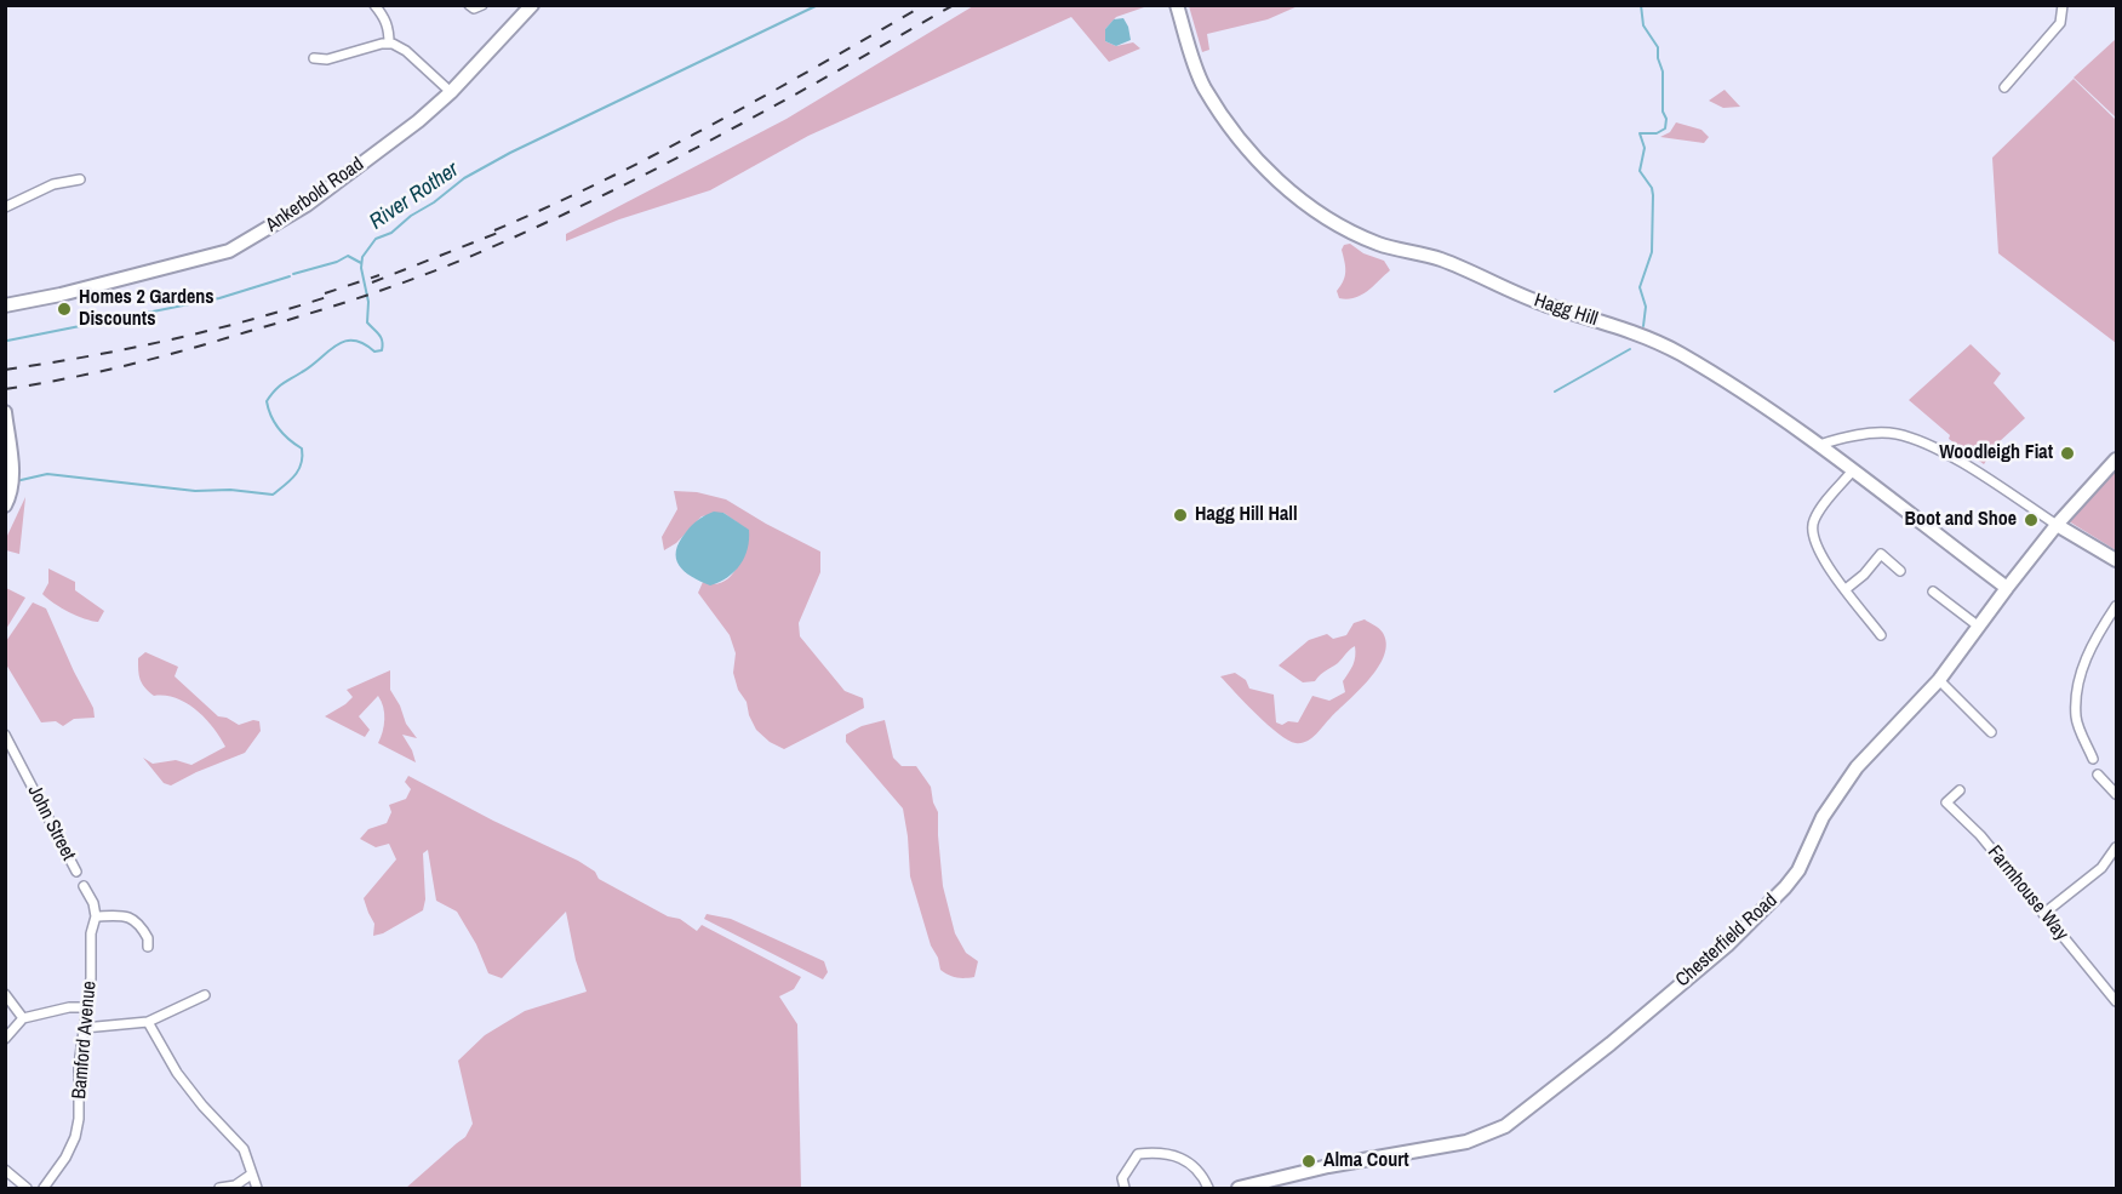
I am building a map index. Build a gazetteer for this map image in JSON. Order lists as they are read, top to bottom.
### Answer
{
  "streets": {
    "street": [
      "Ankerbold Road",
      "Hagg Hill",
      "John Street",
      "Farmhouse Way",
      "Chesterfield Road",
      "Bamford Avenue"
    ]
  },
  "crossings": [
    ["Hagg Hill", "Chesterfield Road"]
  ],
  "water": ["River Rother"],
  "places": [
    "Homes 2 Gardens Discounts",
    "Woodleigh Fiat",
    "Hagg Hill Hall",
    "Boot and Shoe",
    "Alma Court"
  ]
}
